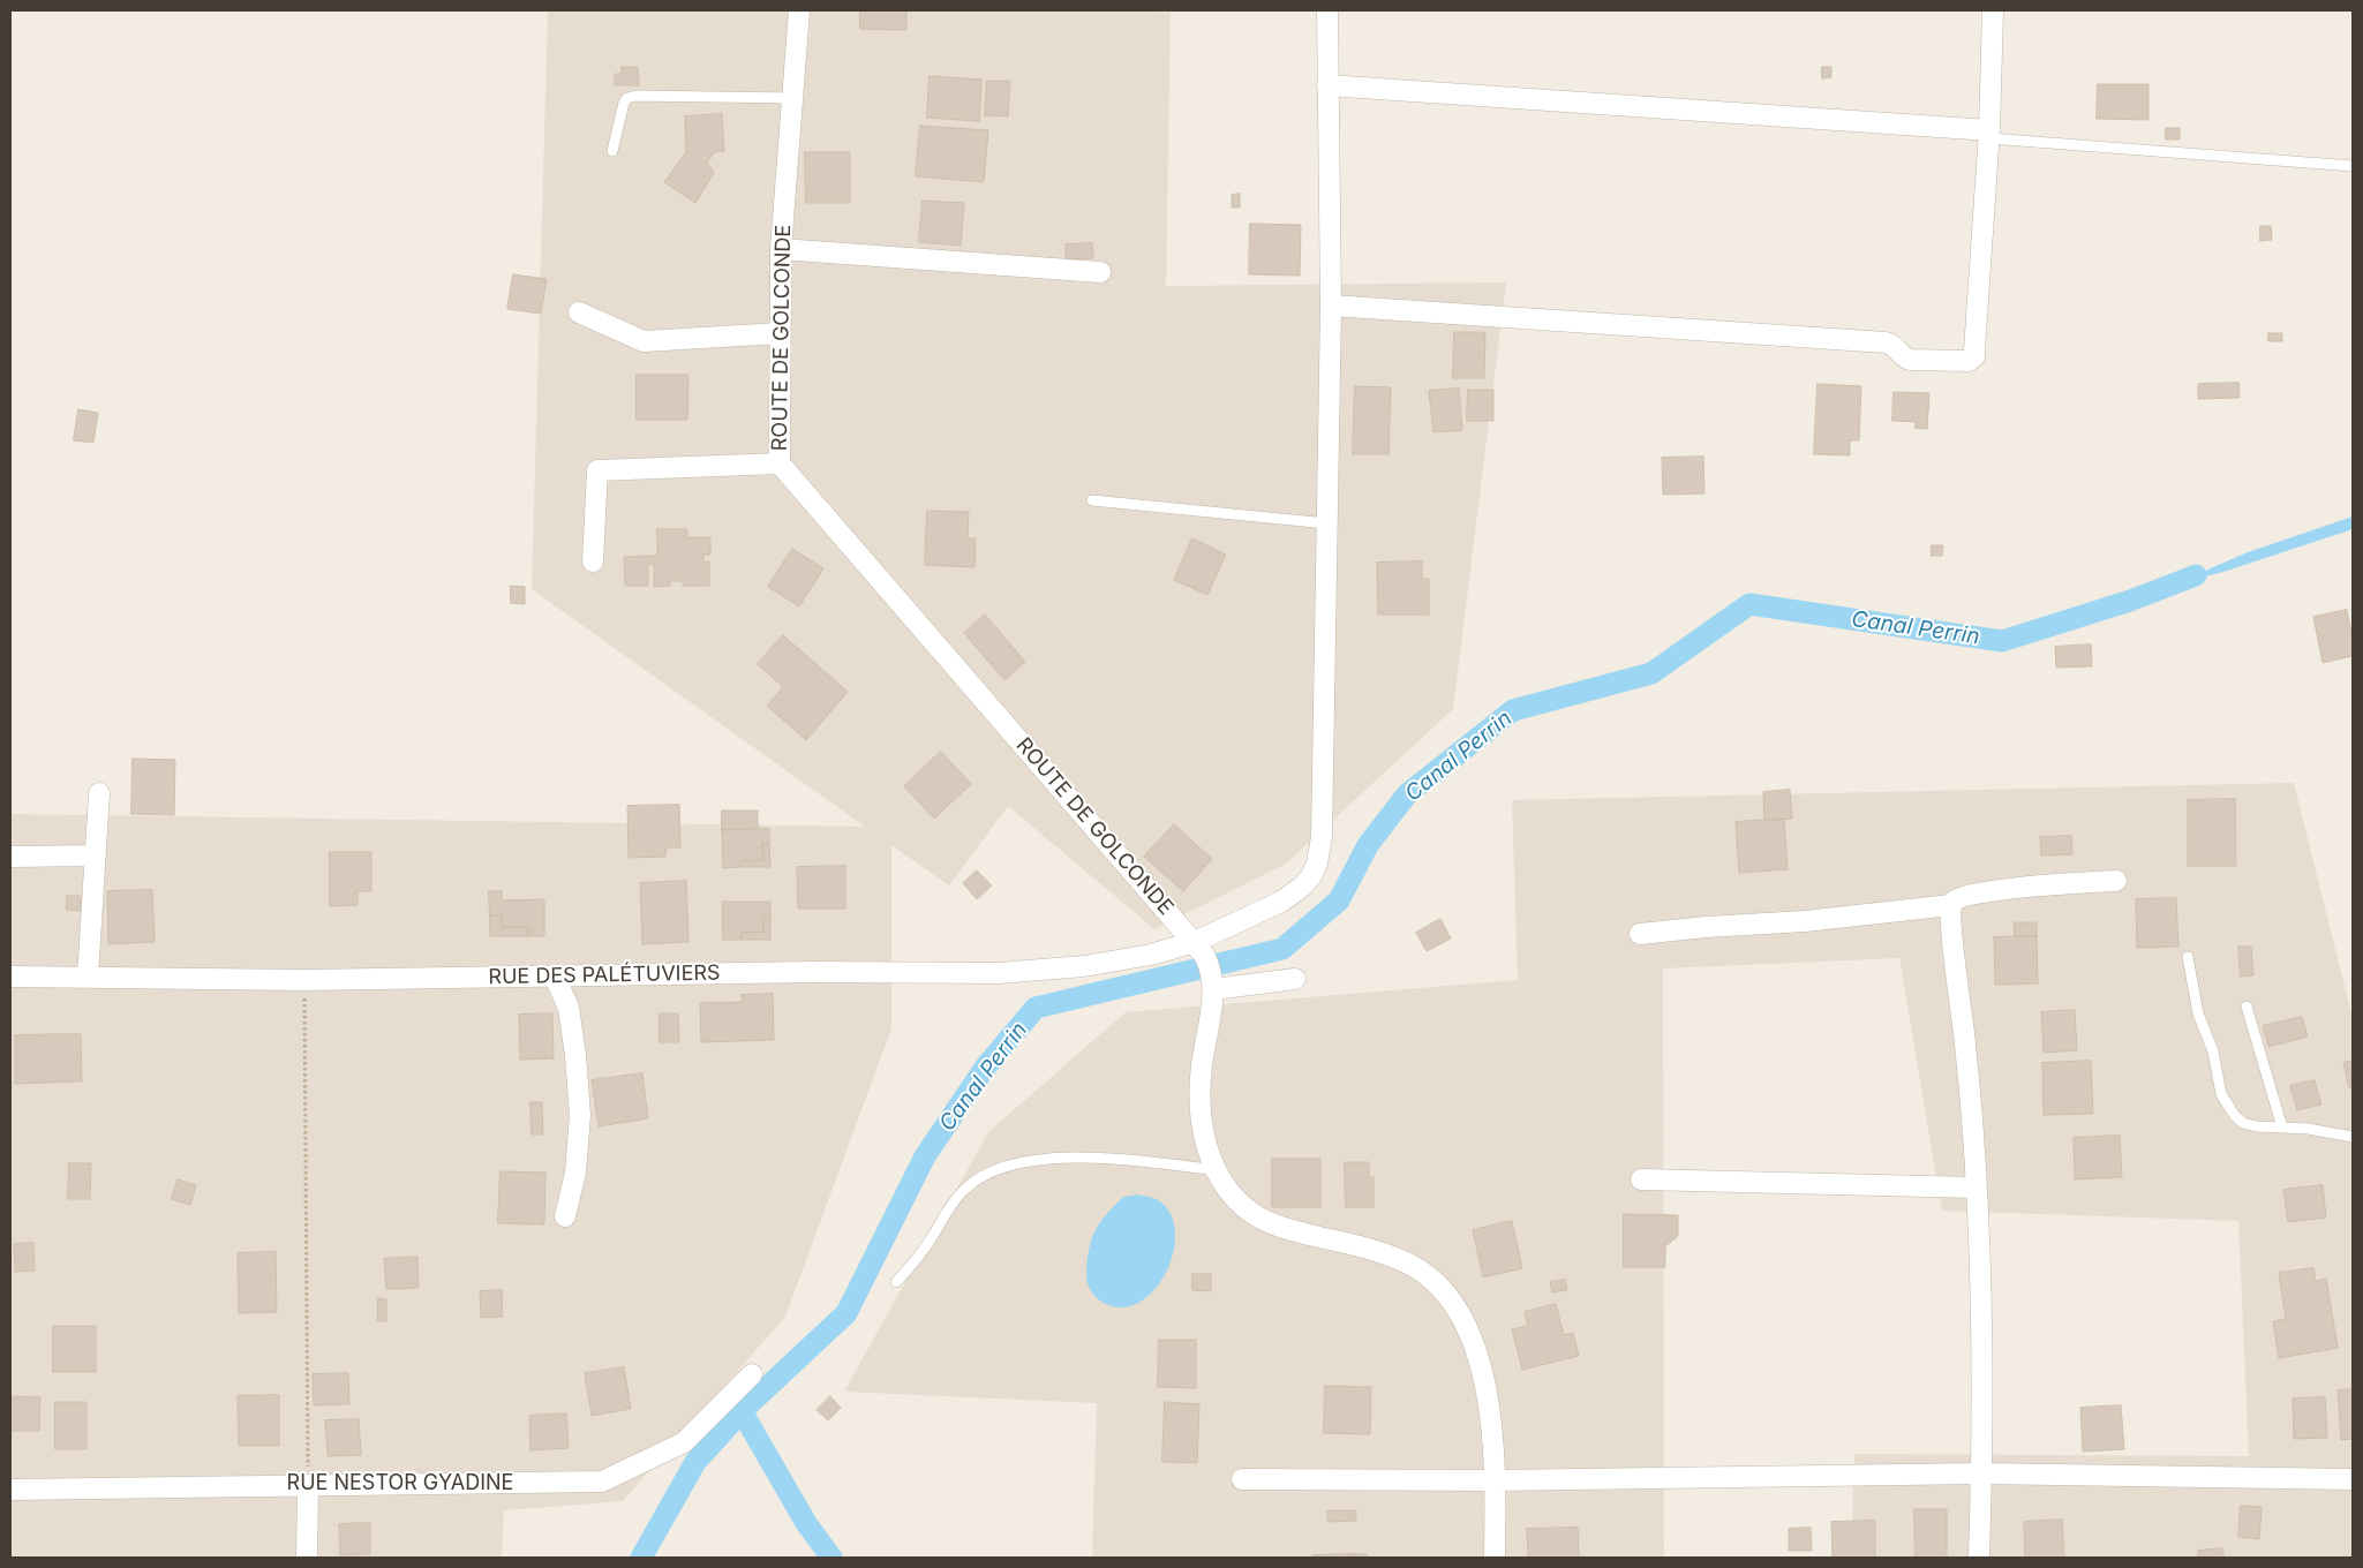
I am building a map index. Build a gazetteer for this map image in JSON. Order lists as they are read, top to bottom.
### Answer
{
  "streets": {
    "street": ["ROUTE DE GOLCONDE", "RUE DES PALÉTUVIERS", "RUE NESTOR GYADINE"]
  },
  "crossings": [
    ["ROUTE DE GOLCONDE", "RUE DES PALÉTUVIERS"]
  ],
  "water": ["Canal Perrin"]
}
